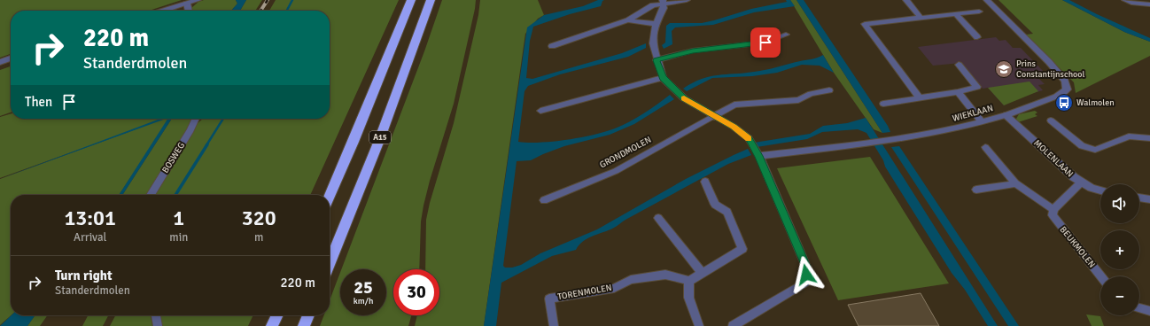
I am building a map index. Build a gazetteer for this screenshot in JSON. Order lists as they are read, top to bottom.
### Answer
{
  "streets": {
    "highway": ["A15"],
    "street": [
      "WIEKLAAN",
      "GRONDMOLEN",
      "BOSWEG",
      "MOLENLAAN",
      "BEUKMOLEN",
      "TORENMOLEN"
    ]
  },
  "crossings": [
    ["WIEKLAAN", "MOLENLAAN"]
  ],
  "places": {
    "school or university": ["Prins Constantijnschool"],
    "bus stop": ["Walmolen"]
  },
  "page": {
    "turn": ["220 m", "Standerdmolen"],
    "then": "Then",
    "map_buttons": ["+", "−"],
    "eta": [
      "13:01",
      "Arrival",
      "1",
      "min",
      "320",
      "m"
    ],
    "list": [
      {
        "name": "Turn right",
        "note": "Standerdmolen",
        "value": "220 m"
      }
    ],
    "speed": "25 km/h",
    "limit": "30"
  }
}
